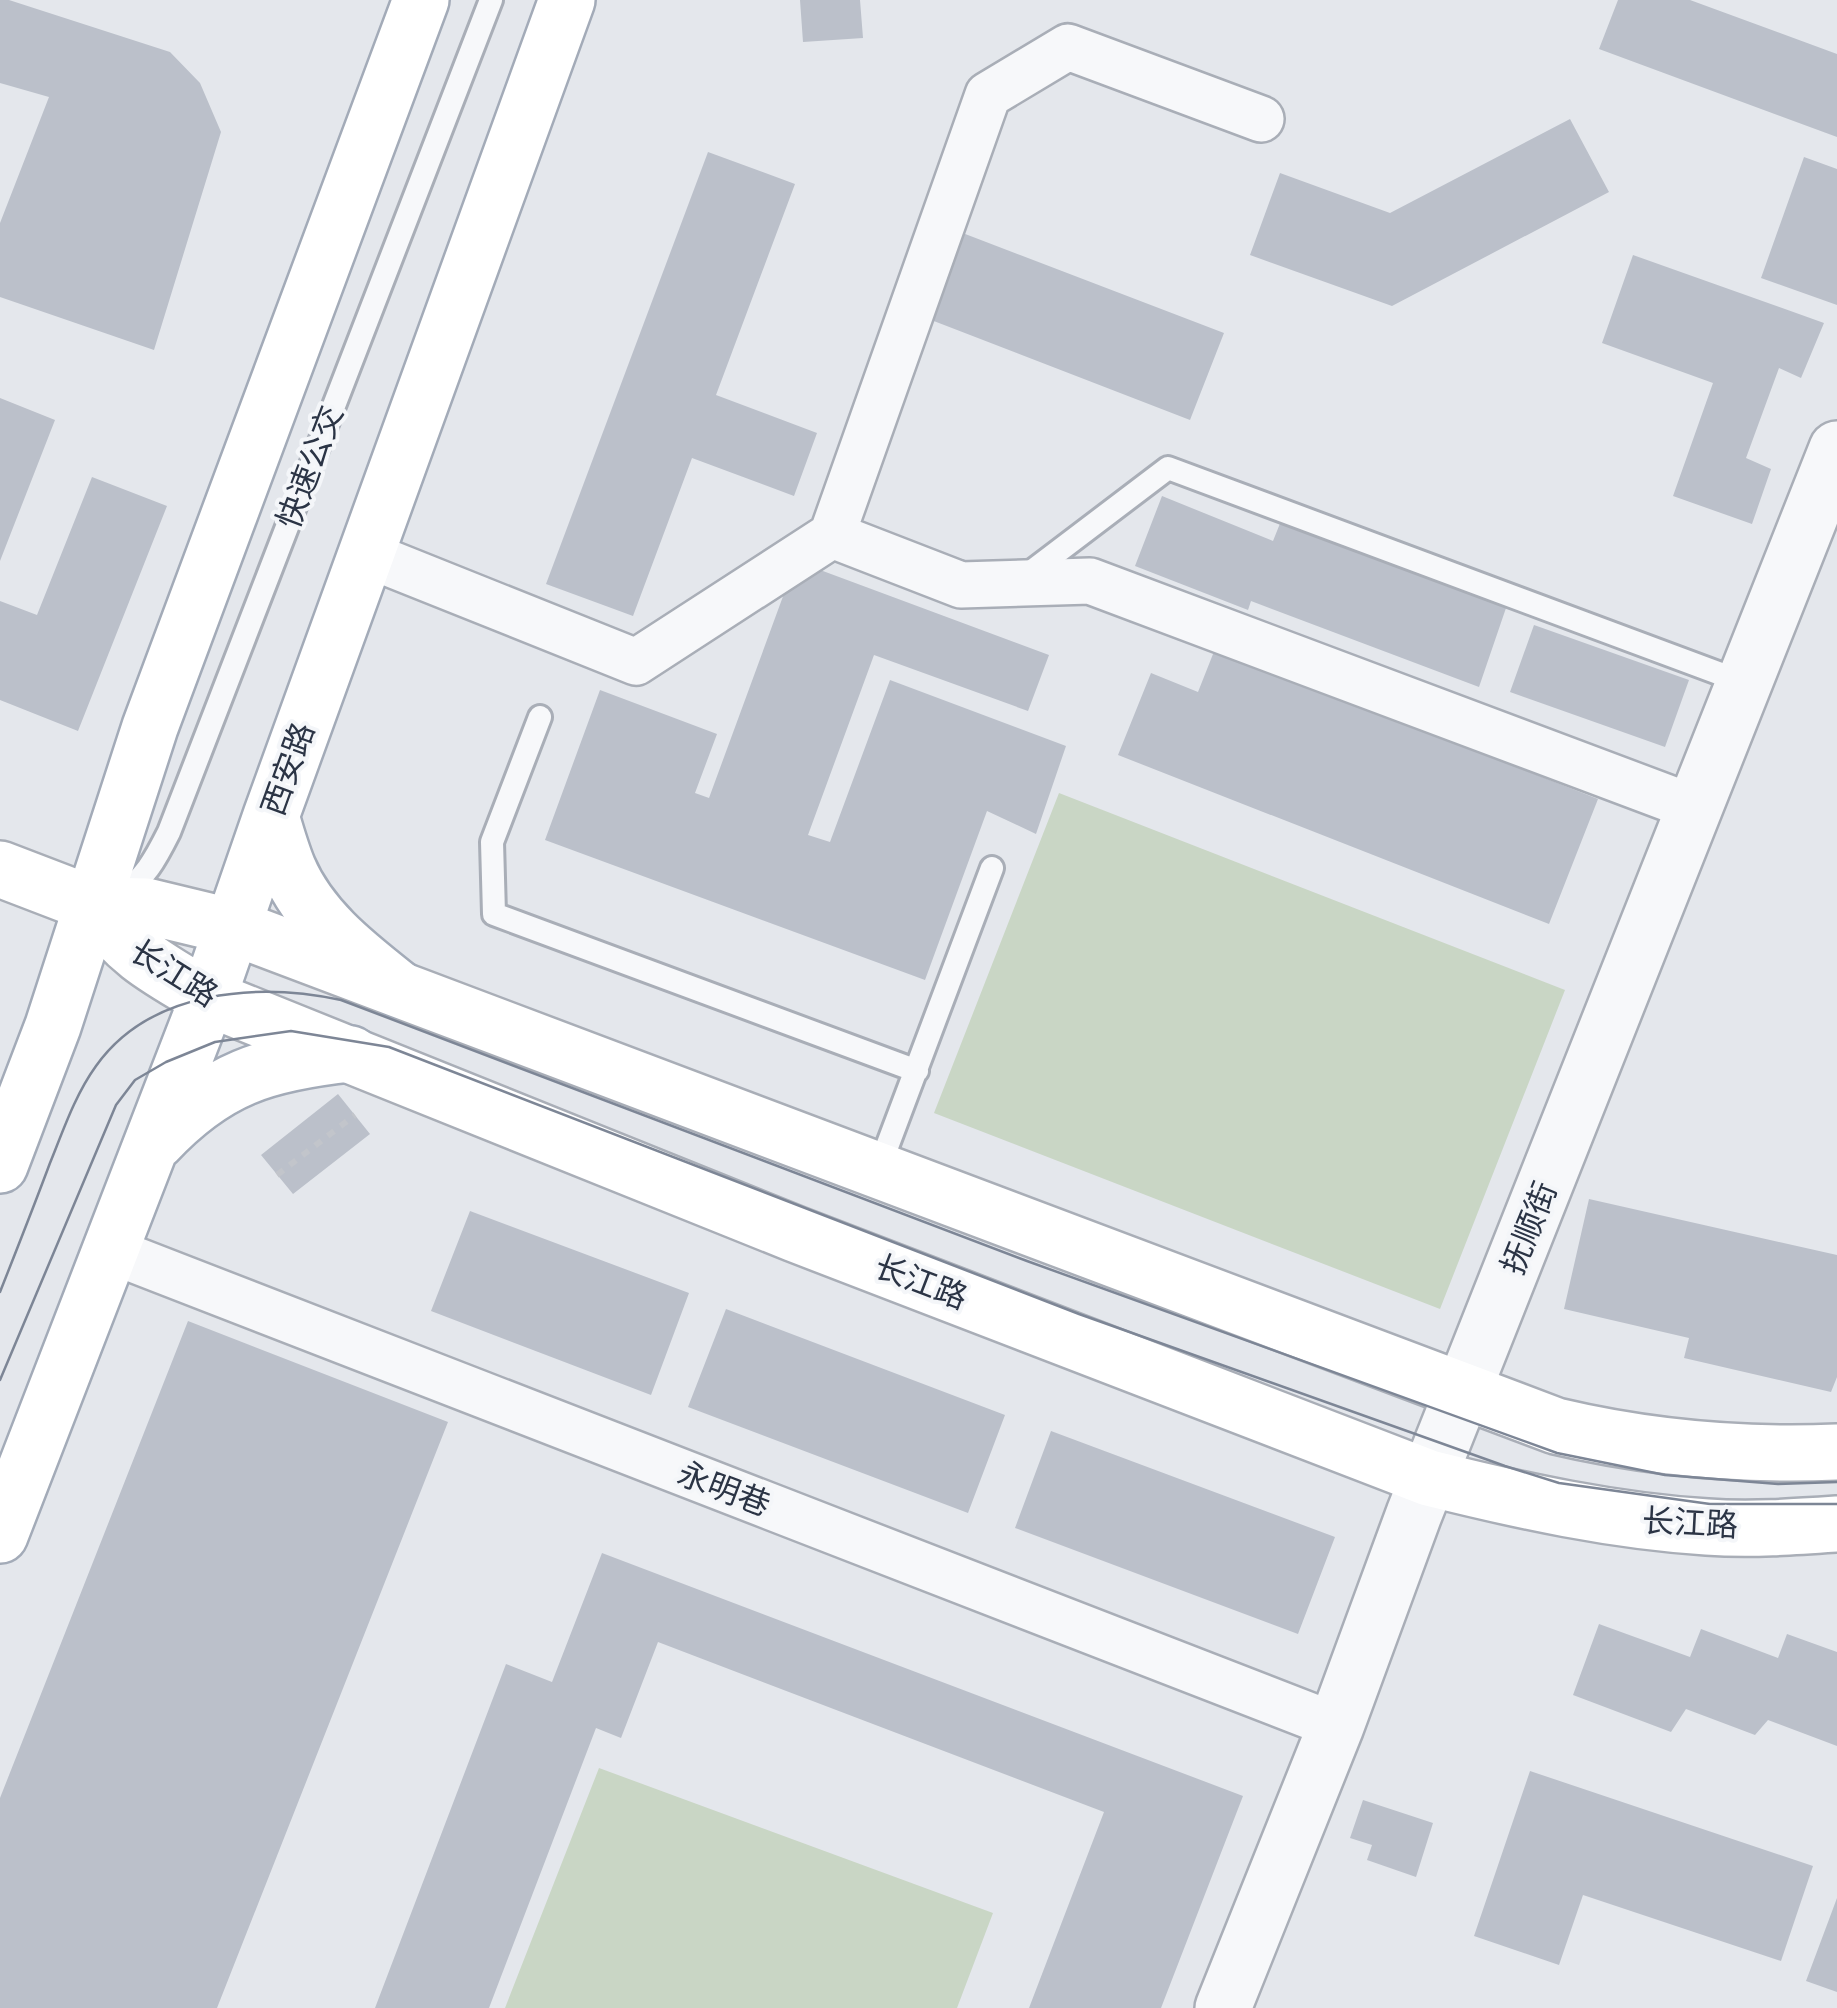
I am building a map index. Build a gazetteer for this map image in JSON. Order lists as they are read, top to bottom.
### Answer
{
  "streets": {
    "main road": ["西安路", "长江路"],
    "street": ["抚顺街", "永明巷"],
    "lane": ["快速公交"]
  },
  "crossings": [
    ["快速公交", "西安路"],
    ["快速公交", "长江路"],
    ["西安路", "长江路"],
    ["西安路", "永明巷"],
    ["长江路", "抚顺街"],
    ["抚顺街", "永明巷"]
  ]
}
